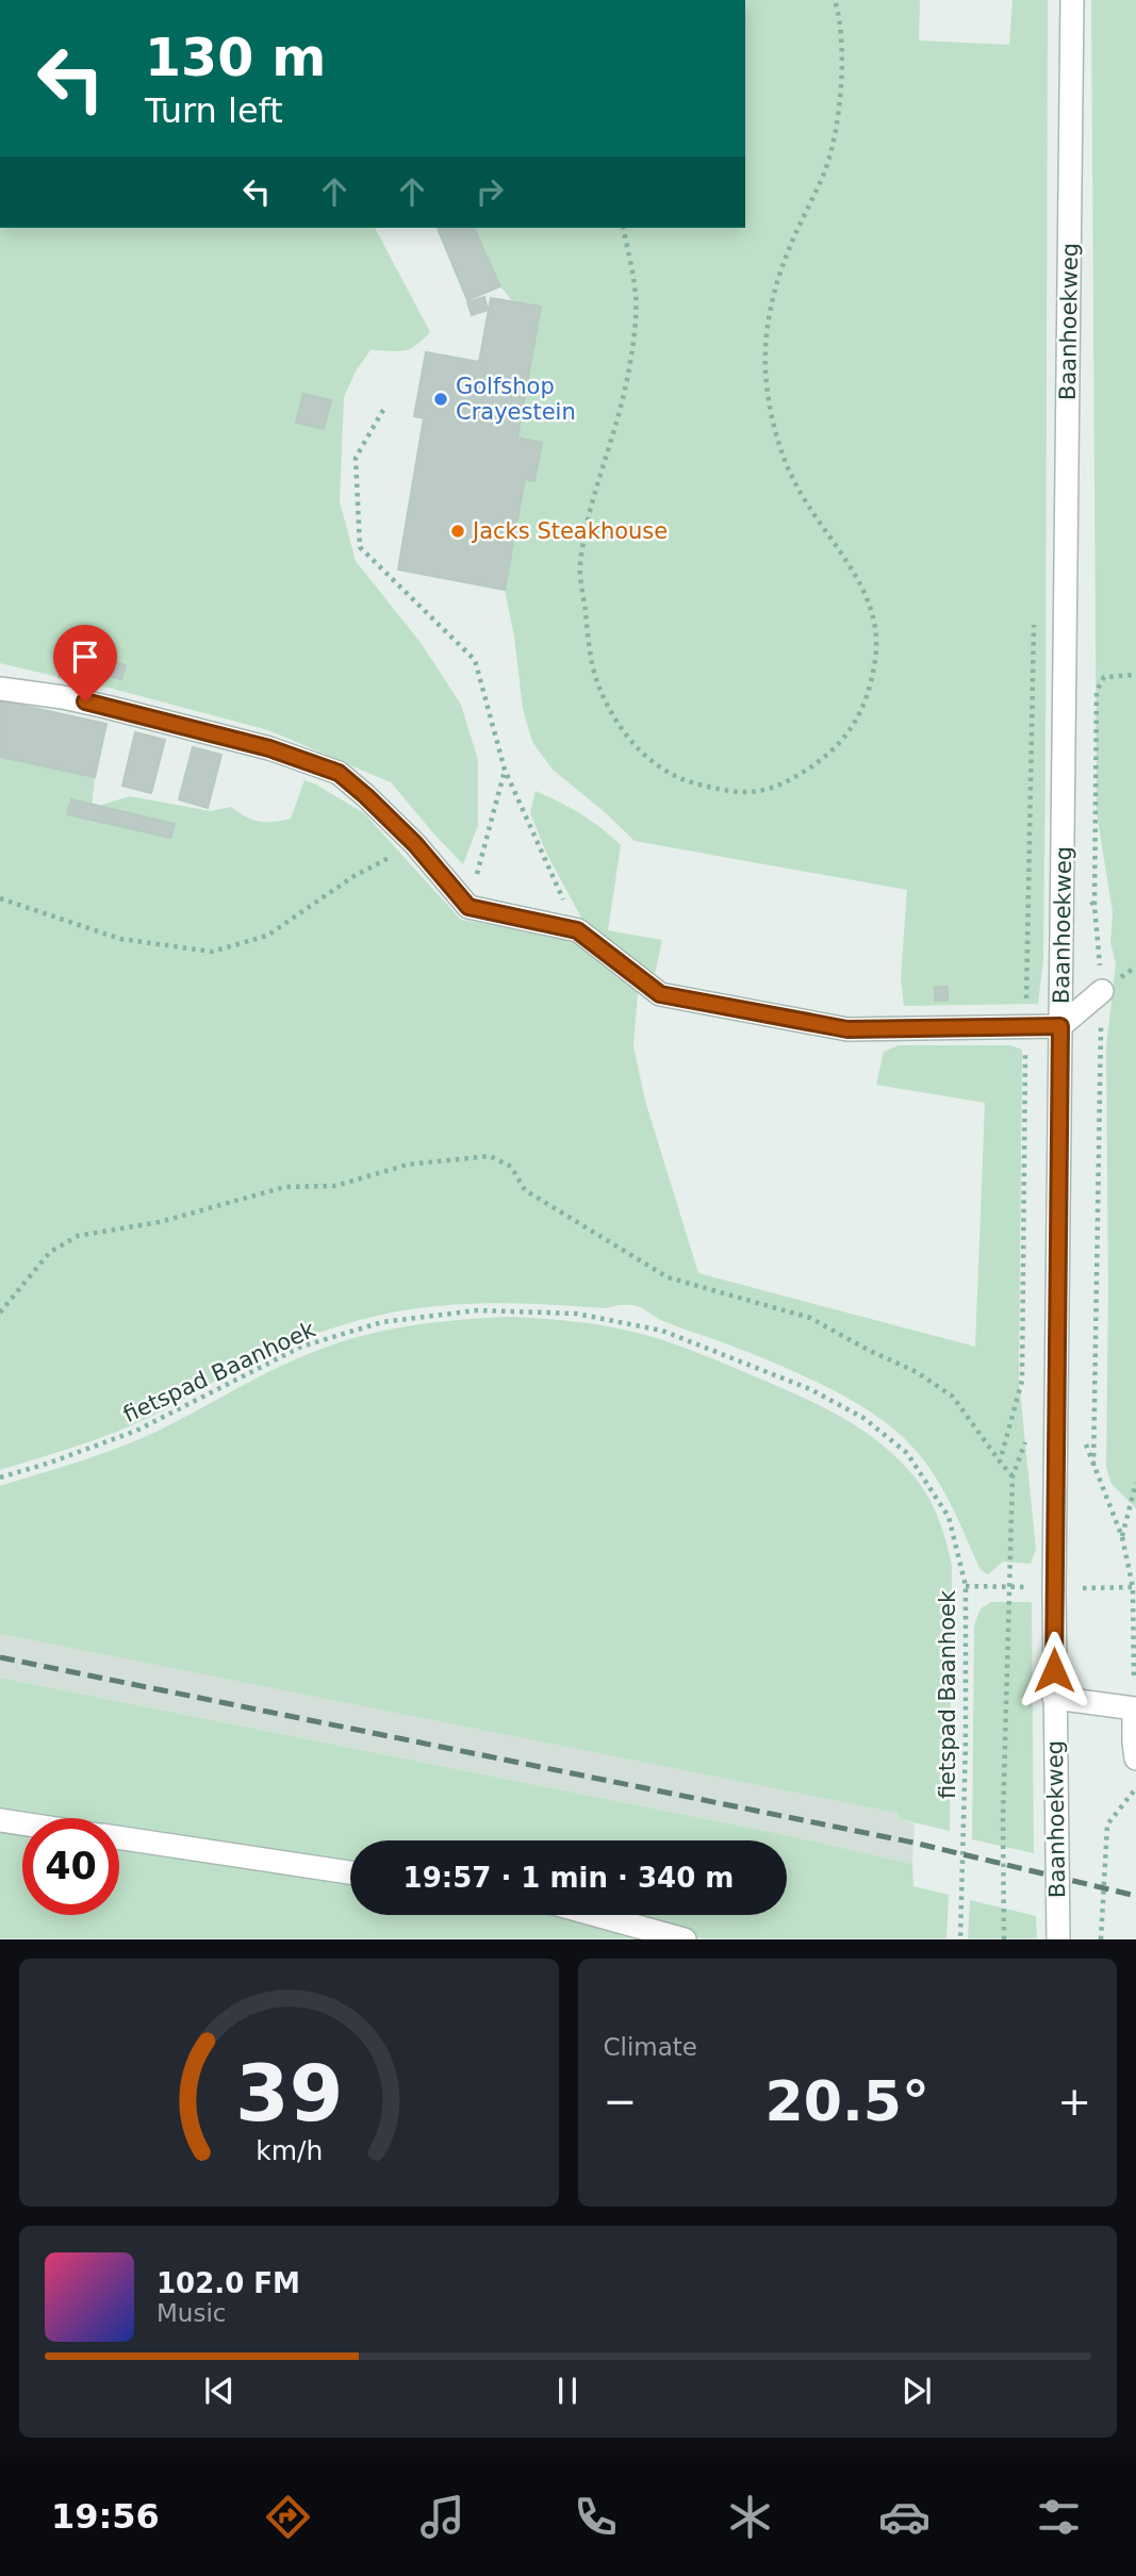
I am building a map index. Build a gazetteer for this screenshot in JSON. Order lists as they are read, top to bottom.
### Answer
{
  "streets": {
    "street": ["Baanhoekweg"],
    "path": ["fietspad Baanhoek"]
  },
  "places": ["Golfshop Crayestein", "Jacks Steakhouse"],
  "page": {
    "turn": ["130 m", "Turn left"],
    "limit": "40",
    "trip": "19:57 · 1 min · 340 m",
    "tile": "Climate",
    "heat": ["−", "20.5°", "+"],
    "song": ["102.0 FM", "Music"],
    "tabs": "19:56",
    "gauge": ["39", "km/h"]
  }
}
